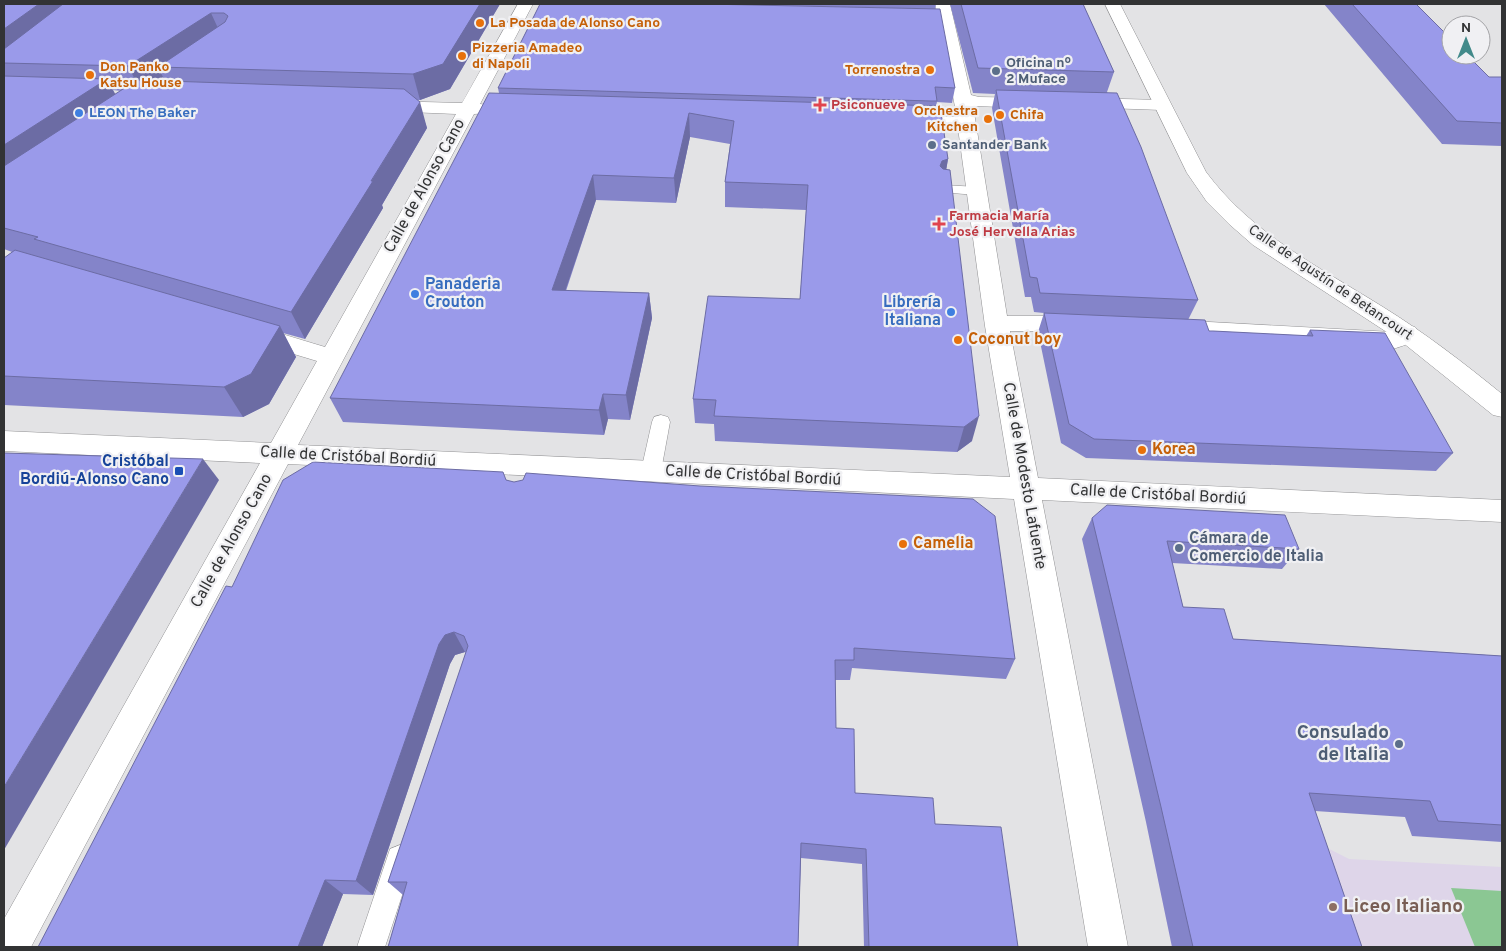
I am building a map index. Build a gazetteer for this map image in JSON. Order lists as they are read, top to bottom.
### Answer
{
  "streets": {
    "street": [
      "Calle de Alonso Cano",
      "Calle de Agustín de Betancourt",
      "Calle de Cristóbal Bordiú",
      "Calle de Modesto Lafuente"
    ]
  },
  "crossings": [
    ["Calle de Alonso Cano", "Calle de Cristóbal Bordiú"],
    ["Calle de Cristóbal Bordiú", "Calle de Modesto Lafuente"]
  ],
  "places": {
    "other": [
      "La Posada de Alonso Cano",
      "Pizzeria Amadeo di Napoli",
      "Torrenostra",
      "Oficina nº 2 Muface",
      "Don Panko Katsu House",
      "LEON The Baker",
      "Chifa",
      "Orchestra Kitchen",
      "Santander Bank",
      "Panaderia Crouton",
      "Librería Italiana",
      "Coconut boy",
      "Korea",
      "Camelia",
      "Cámara de Comercio de Italia",
      "Consulado de Italia",
      "Liceo Italiano"
    ],
    "health": ["Psiconueve", "Farmacia María José Hervella Arias"],
    "transit": ["Cristóbal Bordiú-Alonso Cano"]
  },
  "north": "top"
}
